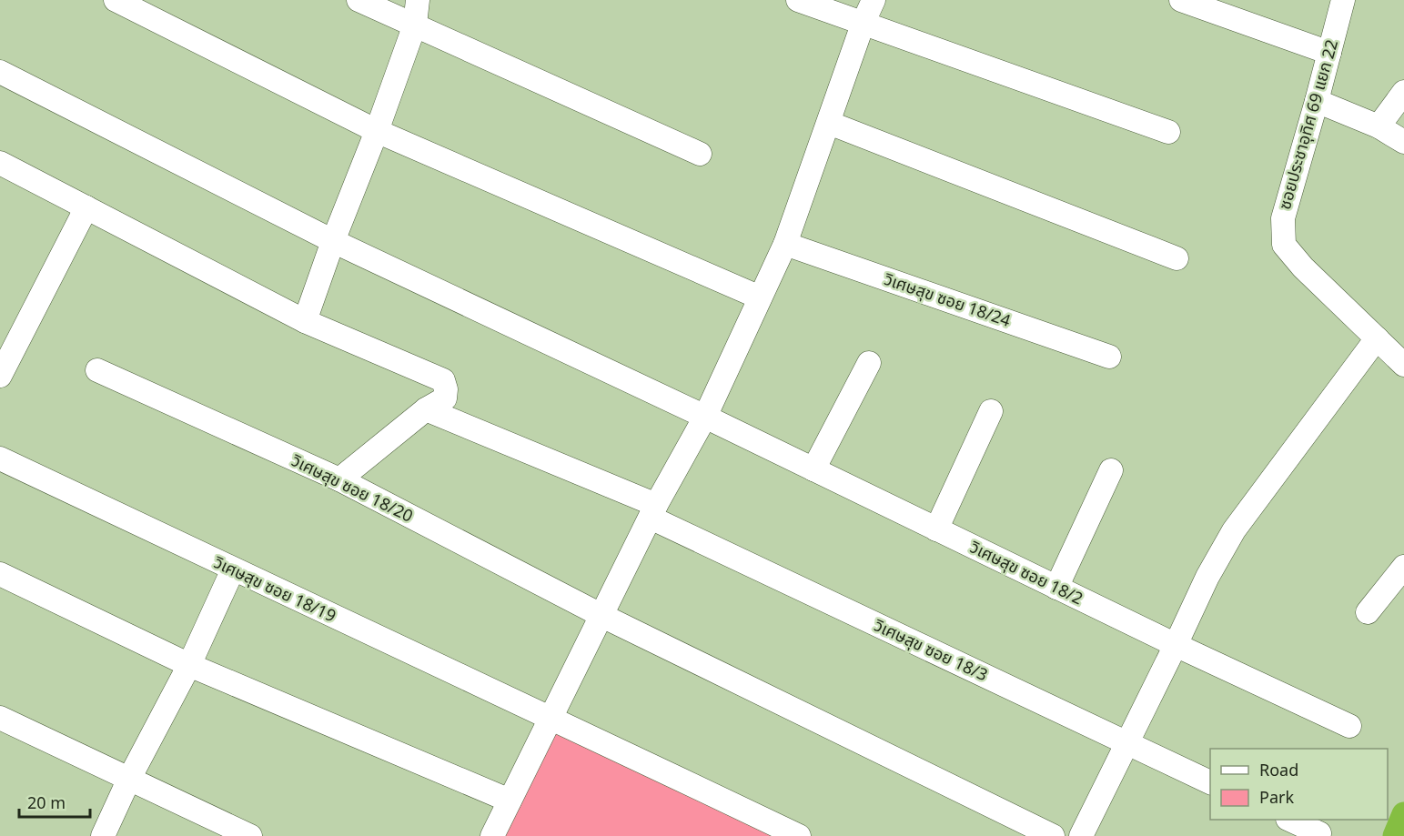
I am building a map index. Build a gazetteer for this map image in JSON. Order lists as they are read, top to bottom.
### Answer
{
  "streets": {
    "street": [
      "ซอยประชาอุทิศ 69 แยก 22",
      "วิเศษสุข ซอย 18/24",
      "วิเศษสุข ซอย 18/20",
      "วิเศษสุข ซอย 18/2",
      "วิเศษสุข ซอย 18/19",
      "วิเศษสุข ซอย 18/3"
    ]
  },
  "legend": ["Road", "Park"],
  "scale_bar": "20 m"
}
